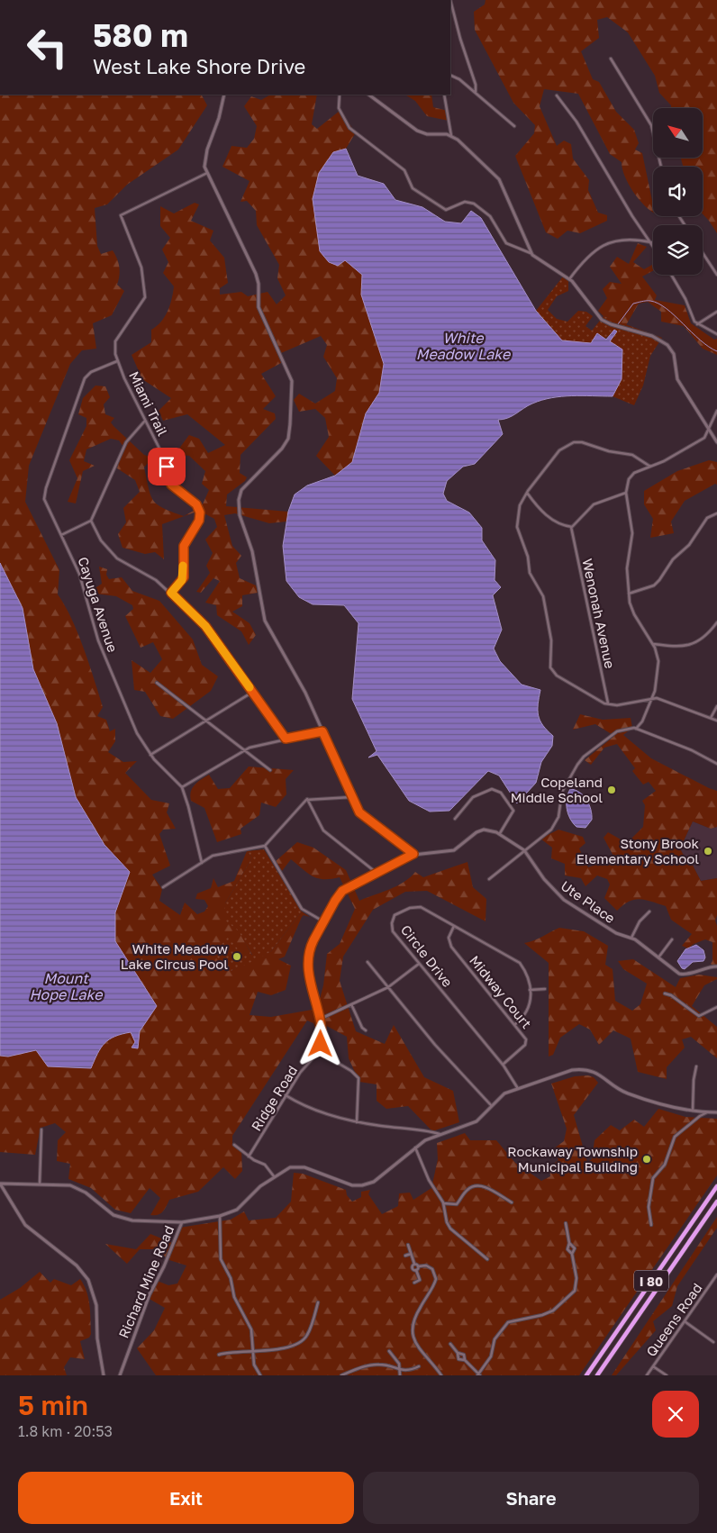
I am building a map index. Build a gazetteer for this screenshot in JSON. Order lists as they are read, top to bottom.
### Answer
{
  "streets": {
    "highway": ["I 80"],
    "street": [
      "Miami Trail",
      "Cayuga Avenue",
      "Wenonah Avenue",
      "Ute Place",
      "Circle Drive",
      "Midway Court",
      "Ridge Road",
      "Richard Mine Road",
      "Queens Road"
    ]
  },
  "crossings": [
    ["Miami Trail", "Cayuga Avenue"],
    ["Circle Drive", "Midway Court"]
  ],
  "water": ["White Meadow Lake", "Mount Hope Lake"],
  "places": [
    "Copeland Middle School",
    "Stony Brook Elementary School",
    "White Meadow Lake Circus Pool",
    "Rockaway Township Municipal Building"
  ],
  "north": "top left",
  "page": {
    "turn": ["580 m", "West Lake Shore Drive"],
    "heading": ["5 min", "1.8 km · 20:53"],
    "buttons": ["Exit", "Share"]
  }
}
